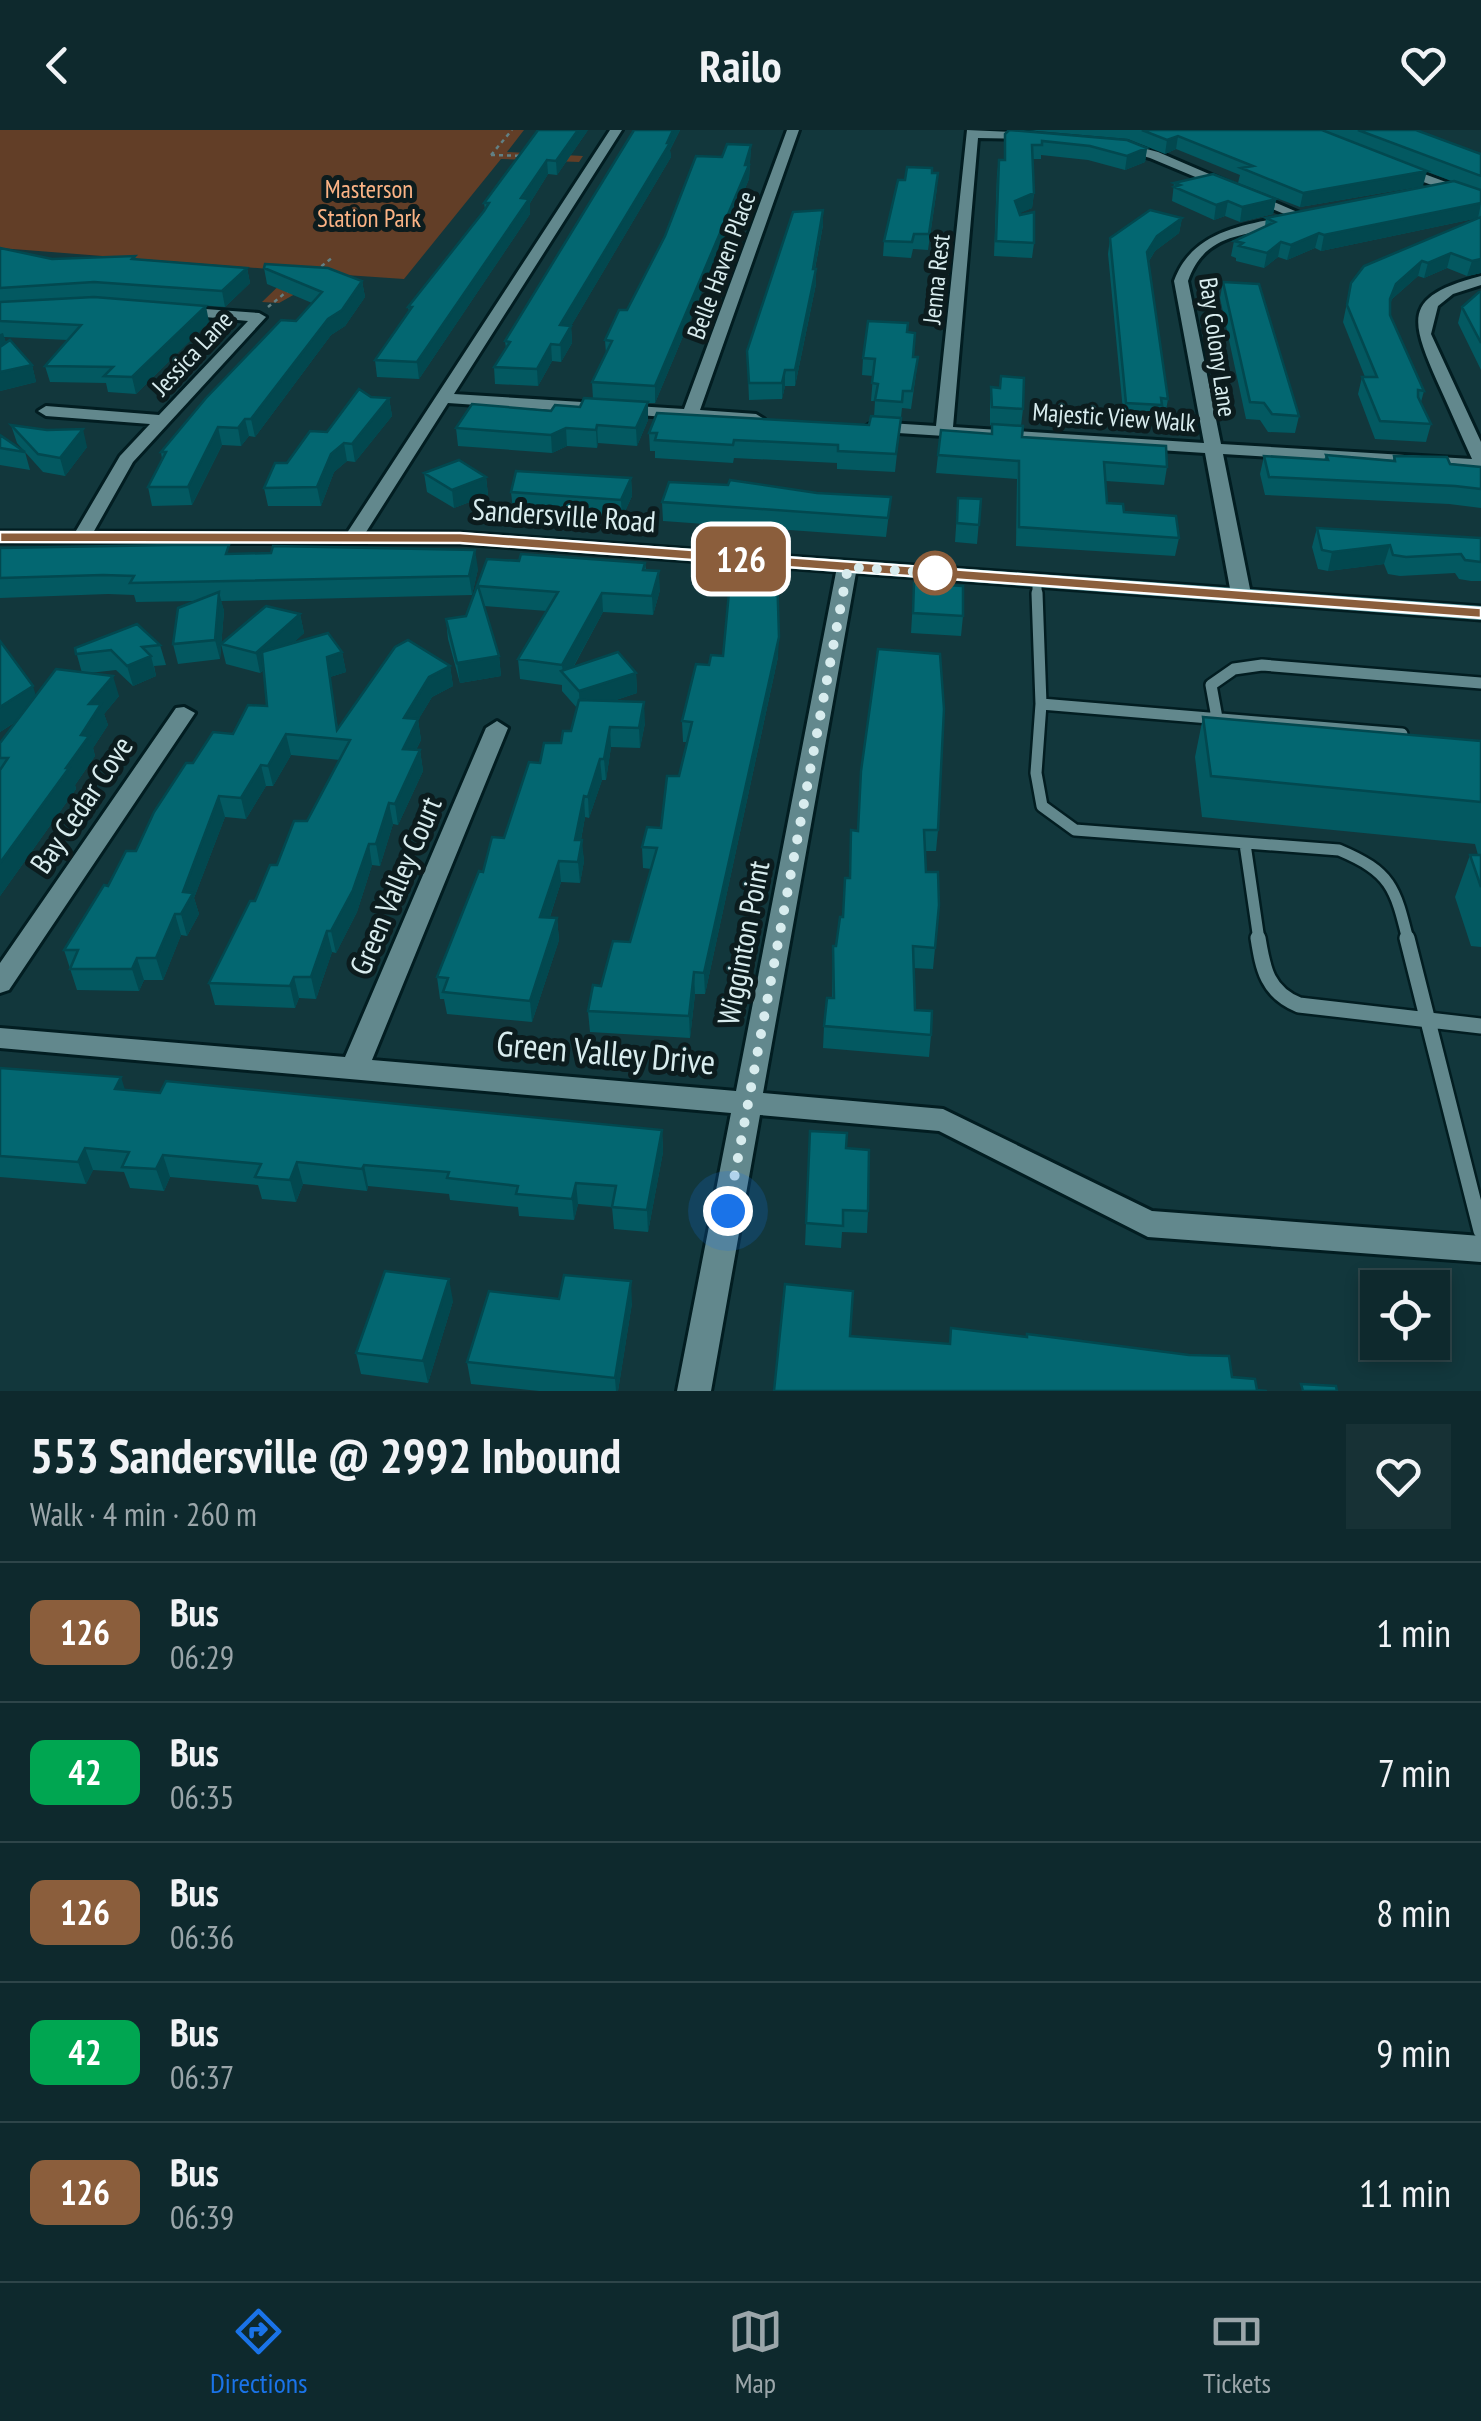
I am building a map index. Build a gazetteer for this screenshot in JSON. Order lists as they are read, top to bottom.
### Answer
{
  "streets": {
    "street": [
      "Belle Haven Place",
      "Jenna Rest",
      "Bay Colony Lane",
      "Jessica Lane",
      "Majestic View Walk",
      "Sandersville Road",
      "Bay Cedar Cove",
      "Green Valley Court",
      "Wigginton Point",
      "Green Valley Drive"
    ]
  },
  "crossings": [
    ["Jenna Rest", "Majestic View Walk"],
    ["Bay Colony Lane", "Majestic View Walk"],
    ["Bay Colony Lane", "Sandersville Road"],
    ["Jessica Lane", "Sandersville Road"],
    ["Sandersville Road", "Wigginton Point"],
    ["Green Valley Court", "Green Valley Drive"],
    ["Wigginton Point", "Green Valley Drive"]
  ],
  "parks": ["Masterson Station Park"],
  "lines": ["bus line 126"],
  "page": {
    "header": "Railo",
    "on_map": "126",
    "heading": ["553 Sandersville @ 2992 Inbound", "Walk · 4 min · 260 m"],
    "list": [
      {
        "mark": "126",
        "name": "Bus",
        "note": "06:29",
        "value": "1 min"
      },
      {
        "mark": "42",
        "name": "Bus",
        "note": "06:35",
        "value": "7 min"
      },
      {
        "mark": "126",
        "name": "Bus",
        "note": "06:36",
        "value": "8 min"
      },
      {
        "mark": "42",
        "name": "Bus",
        "note": "06:37",
        "value": "9 min"
      },
      {
        "mark": "126",
        "name": "Bus",
        "note": "06:39",
        "value": "11 min"
      }
    ],
    "tabs": ["Directions", "Map", "Tickets"]
  }
}
